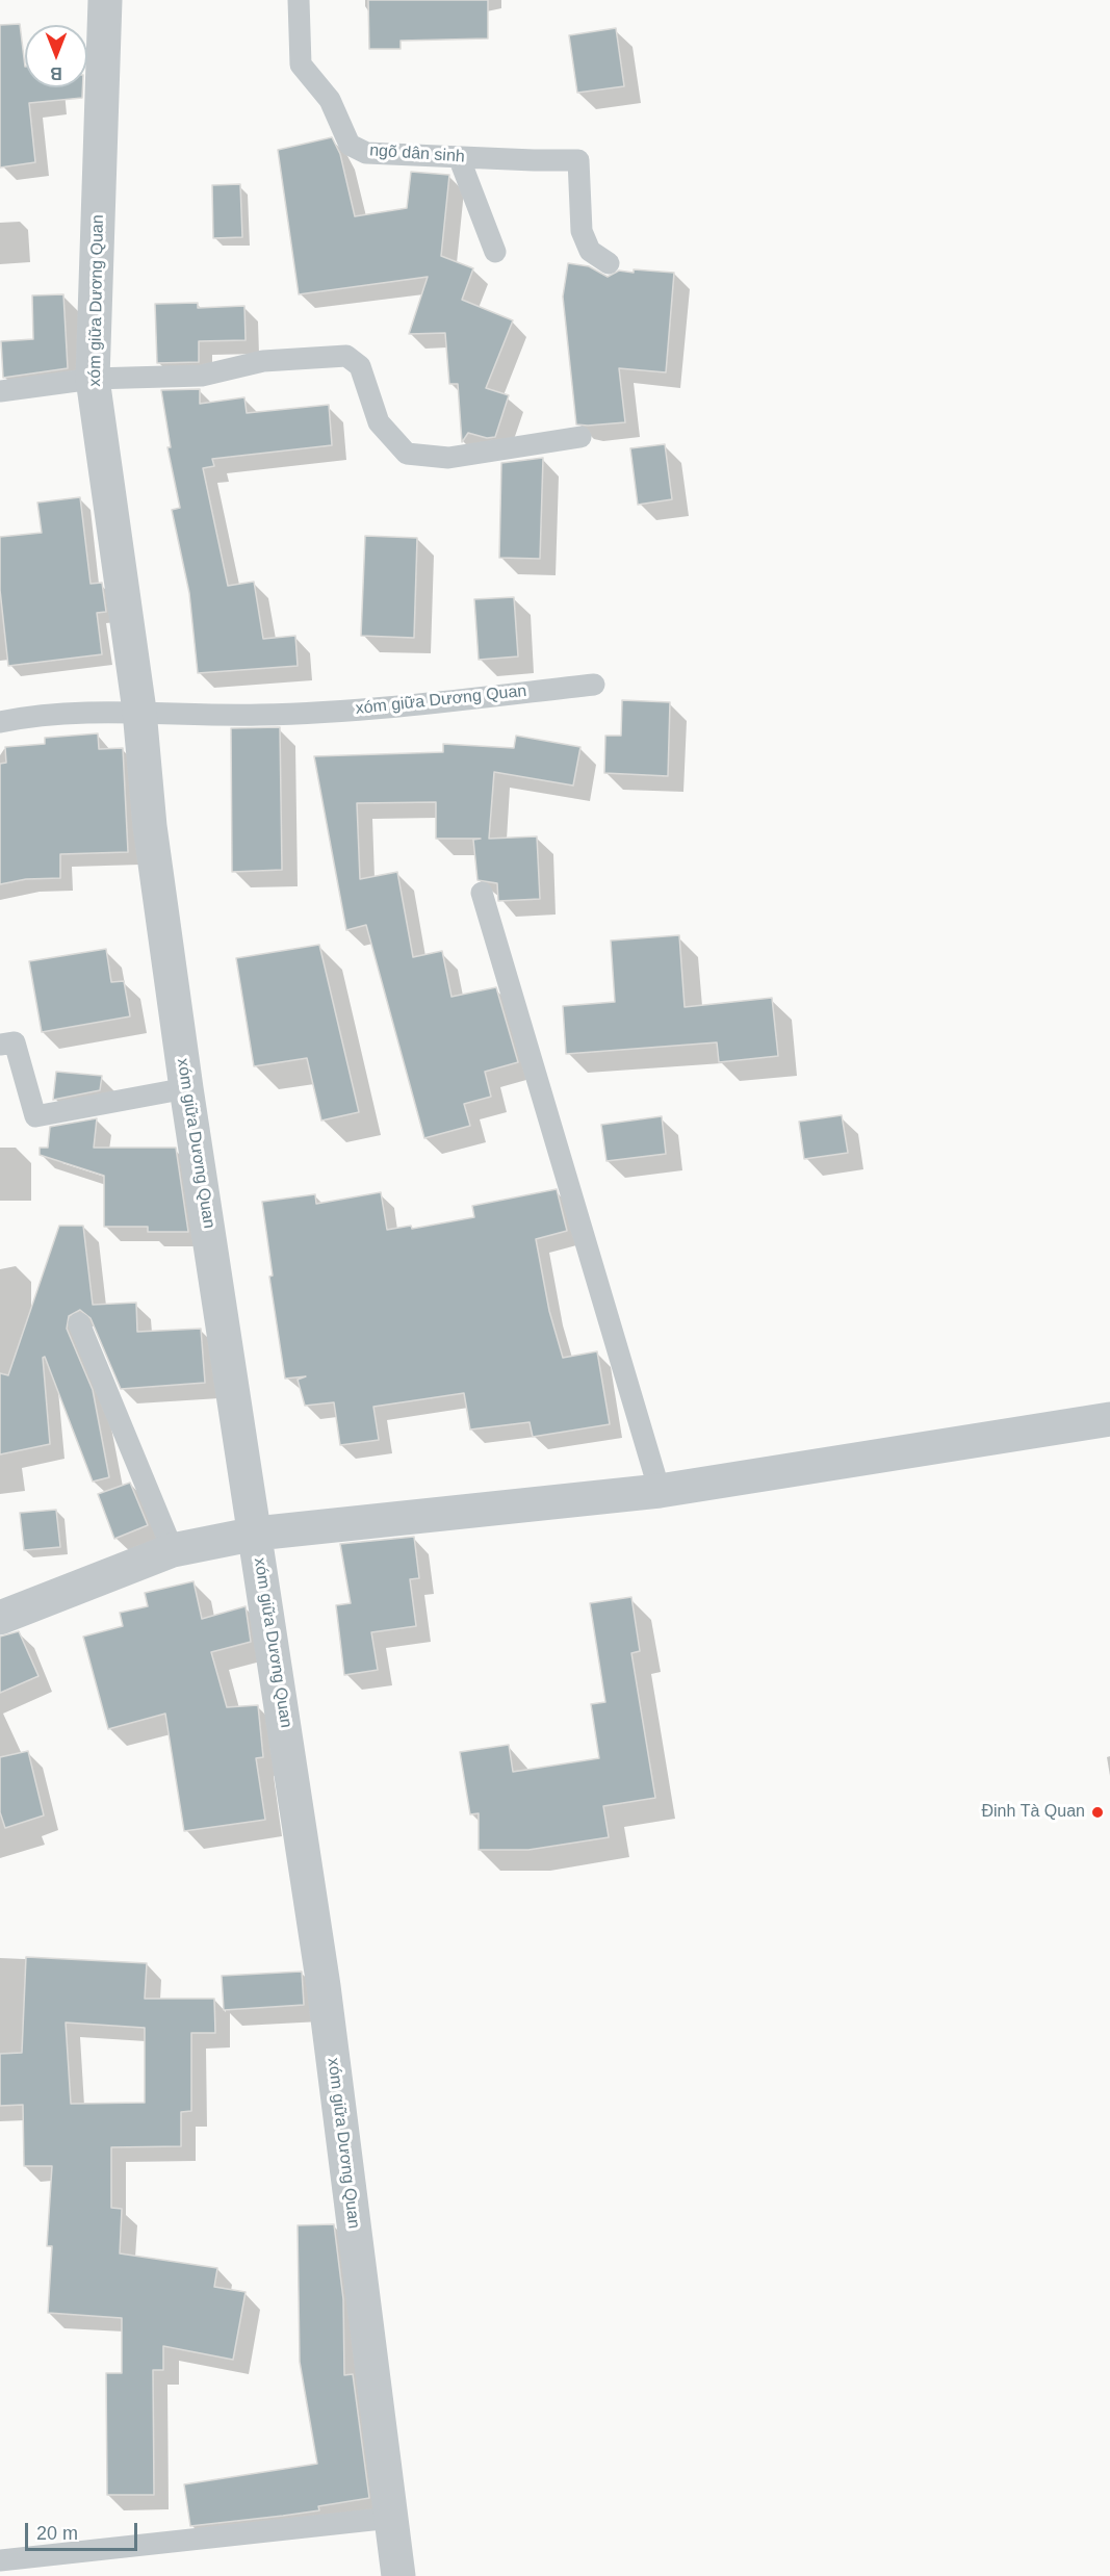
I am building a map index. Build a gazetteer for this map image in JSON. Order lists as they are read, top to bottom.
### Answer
{
  "streets": {
    "street": ["xóm giữa Dương Quan"],
    "lane": ["ngõ dân sinh"]
  },
  "places": ["Đinh Tà Quan"],
  "scale_bar": "20 m",
  "north": "bottom"
}
